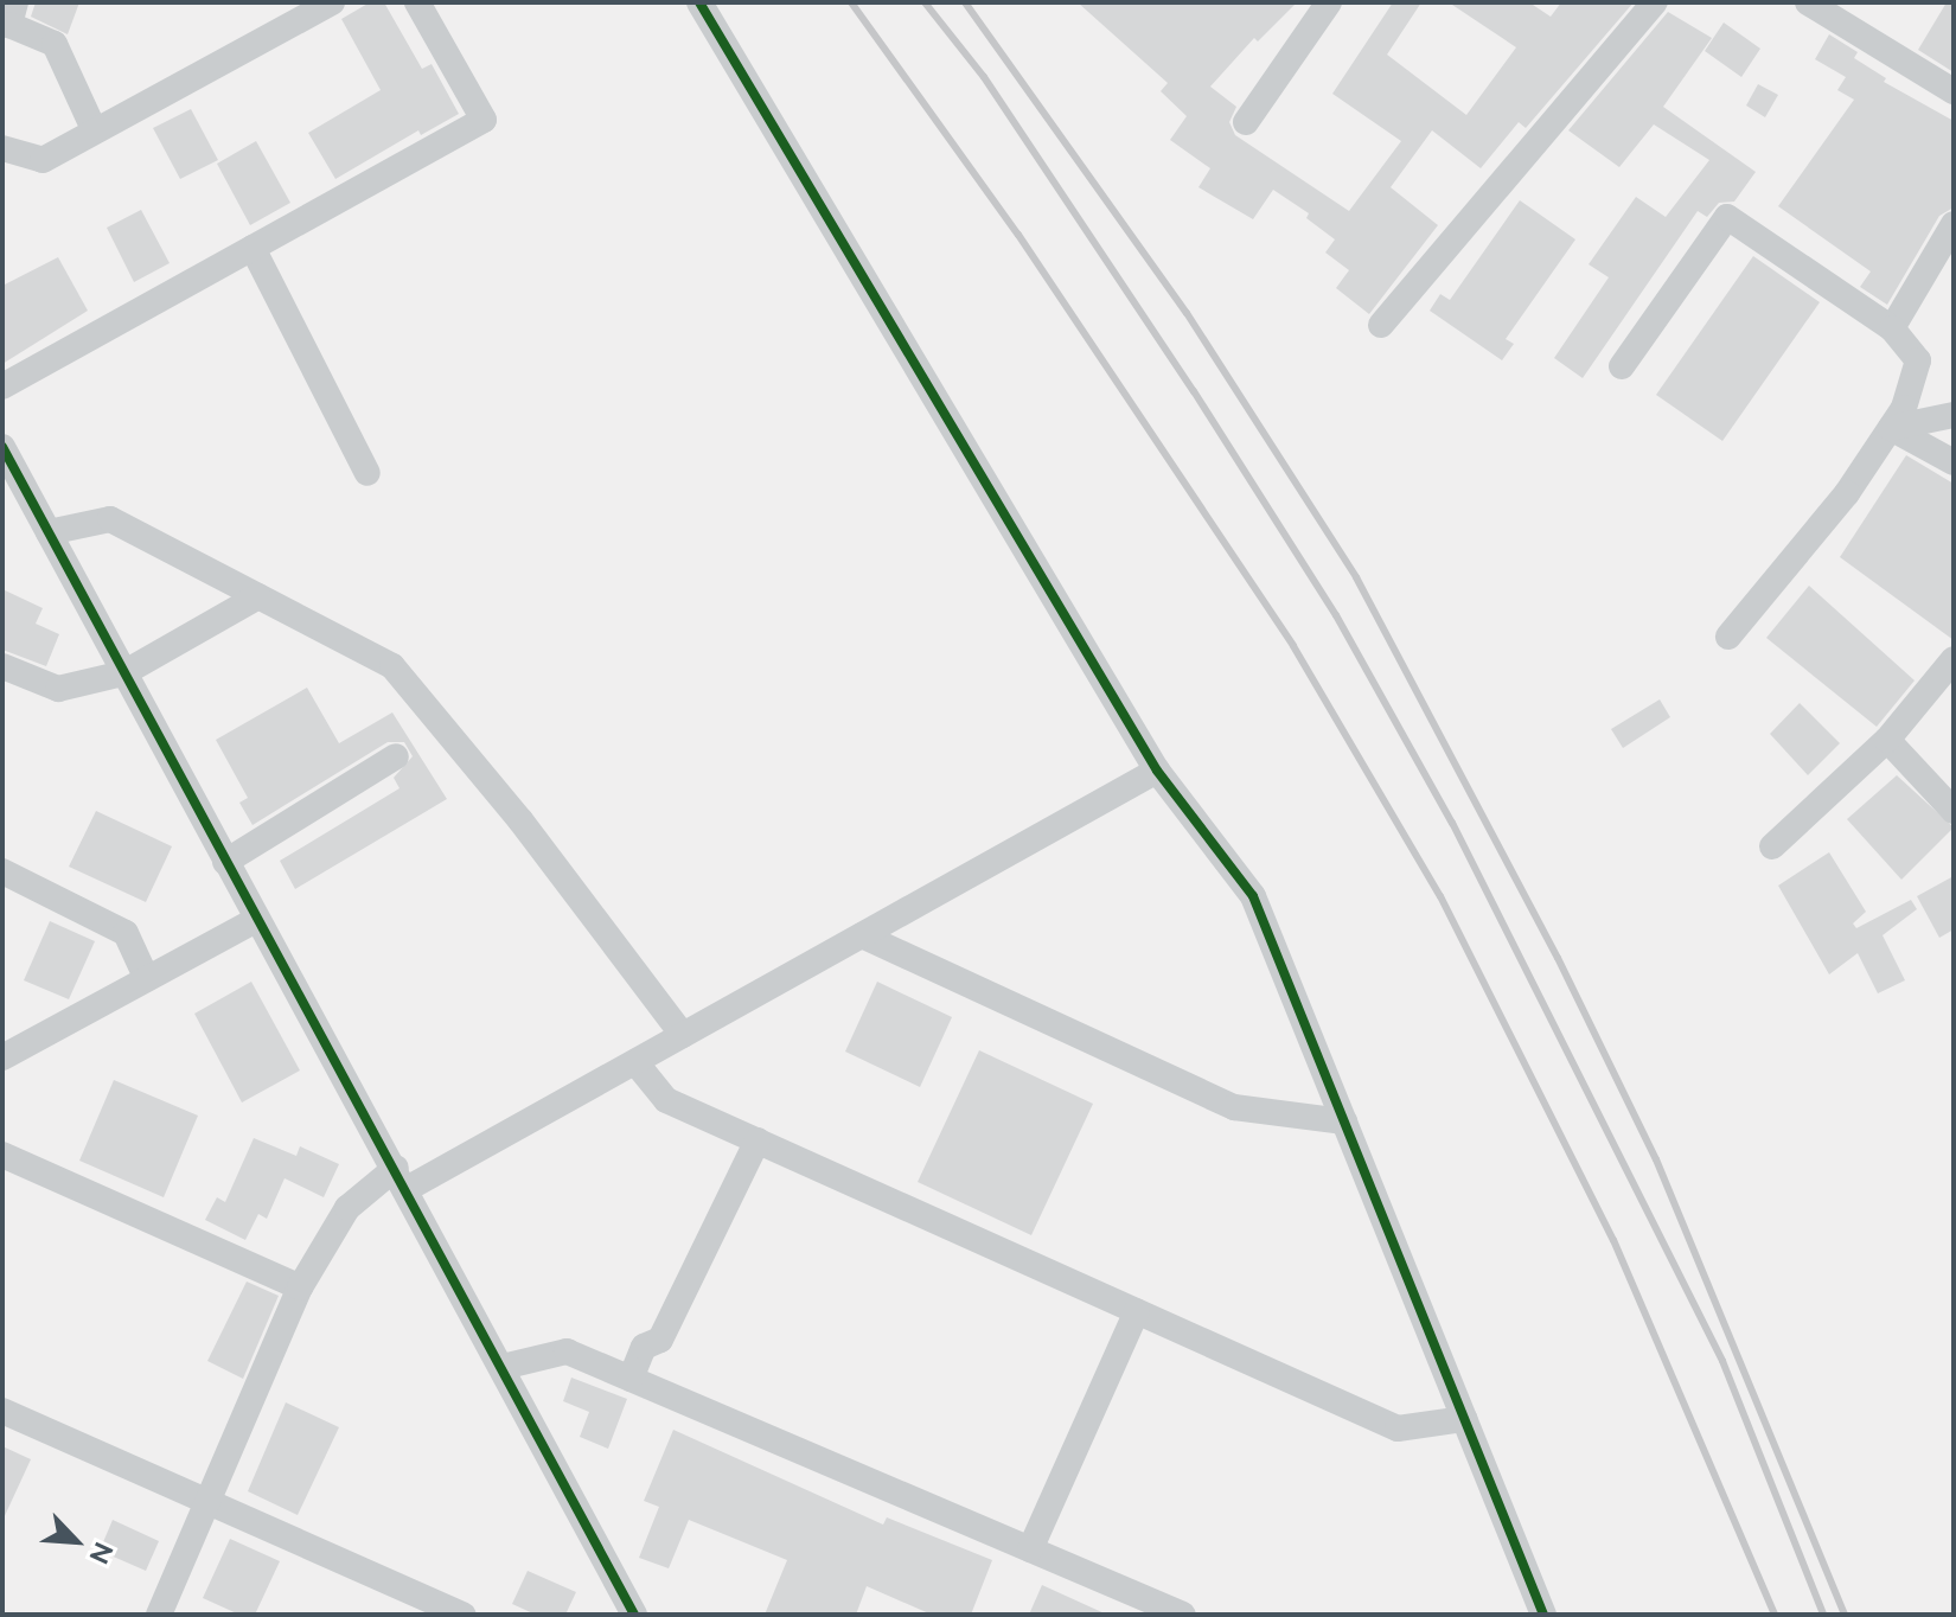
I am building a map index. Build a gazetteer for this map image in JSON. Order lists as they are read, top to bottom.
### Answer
{
  "north": "bottom right"
}
